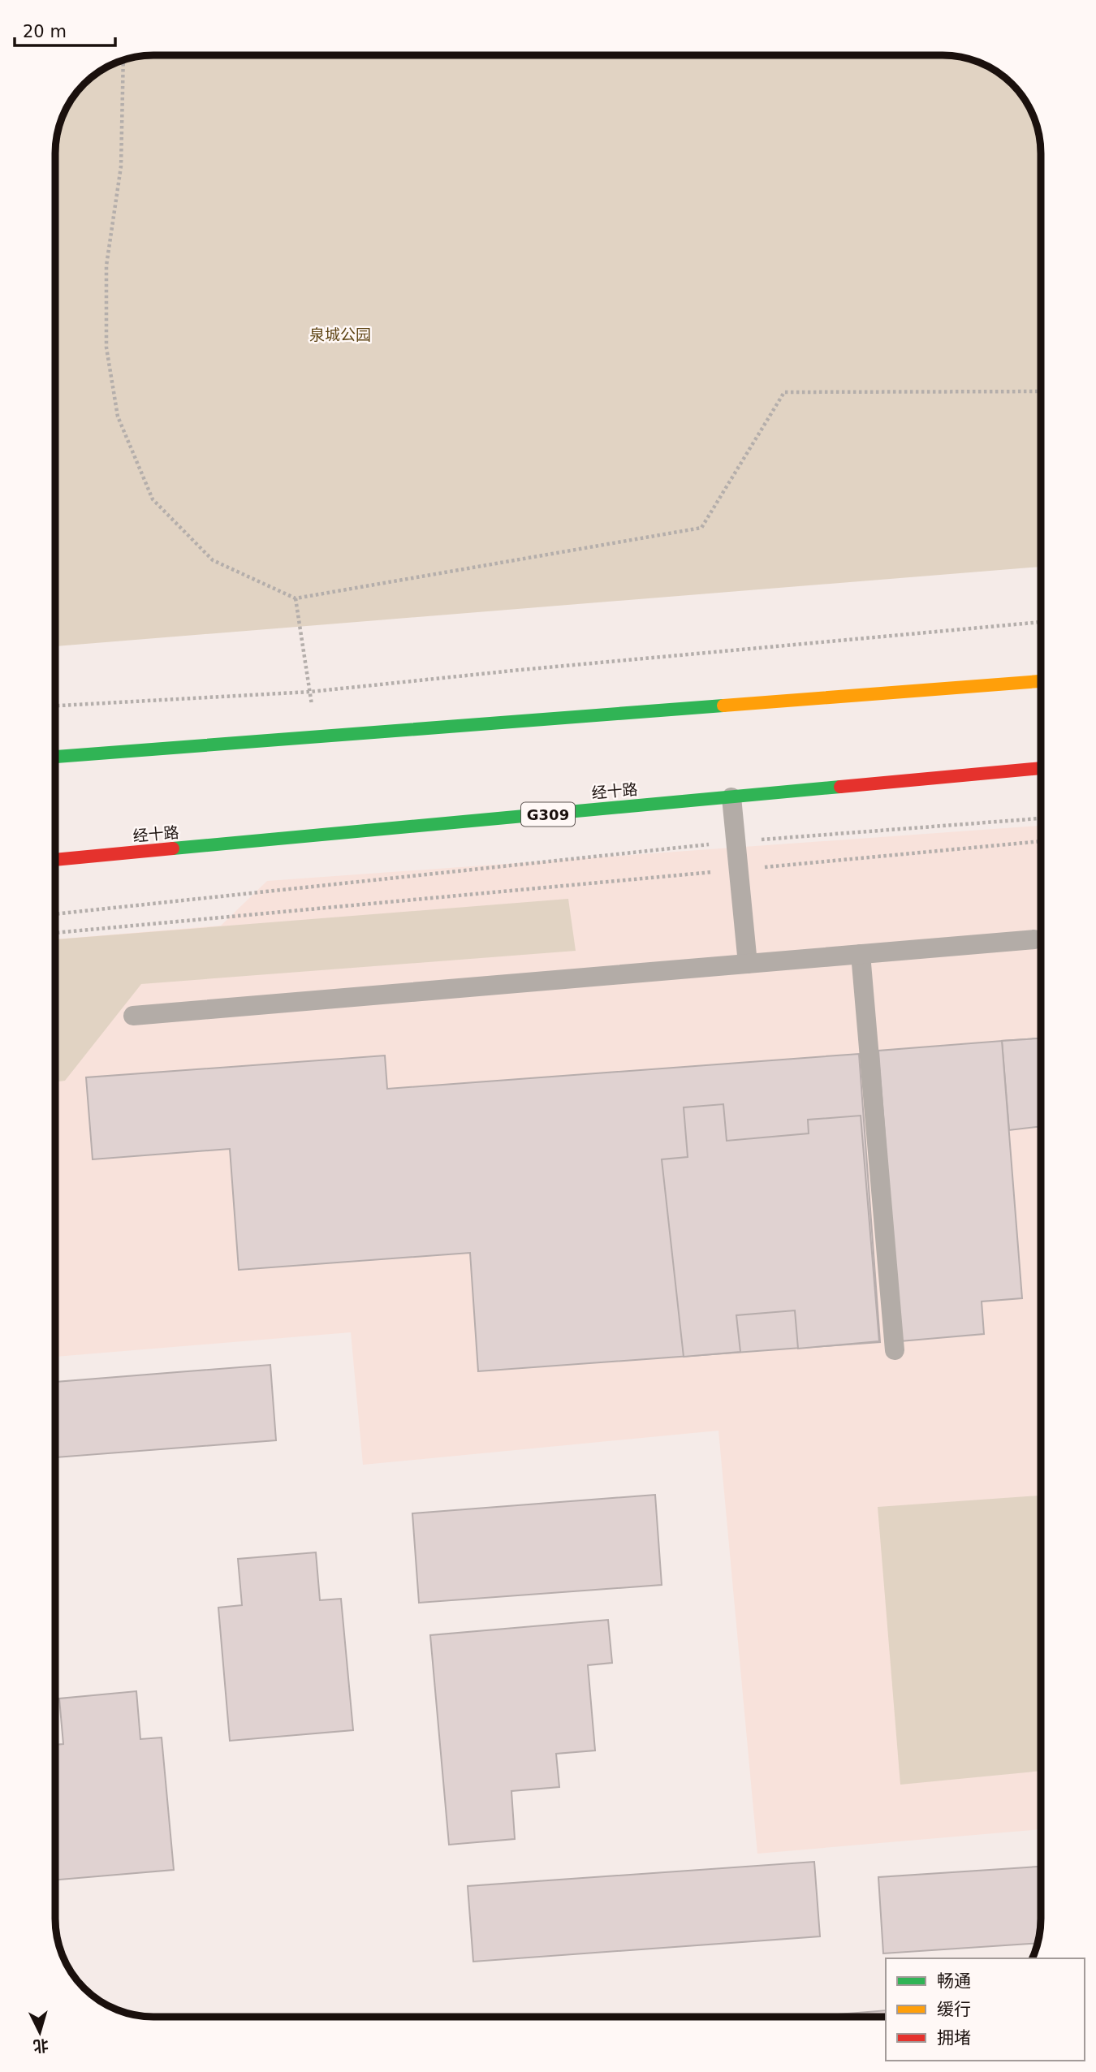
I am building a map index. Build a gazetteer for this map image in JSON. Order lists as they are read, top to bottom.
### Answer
{
  "streets": {
    "highway": ["经十路", "G309"]
  },
  "parks": ["泉城公园"],
  "legend": ["畅通", "缓行", "拥堵"],
  "scale_bar": "20 m",
  "north": "bottom"
}
